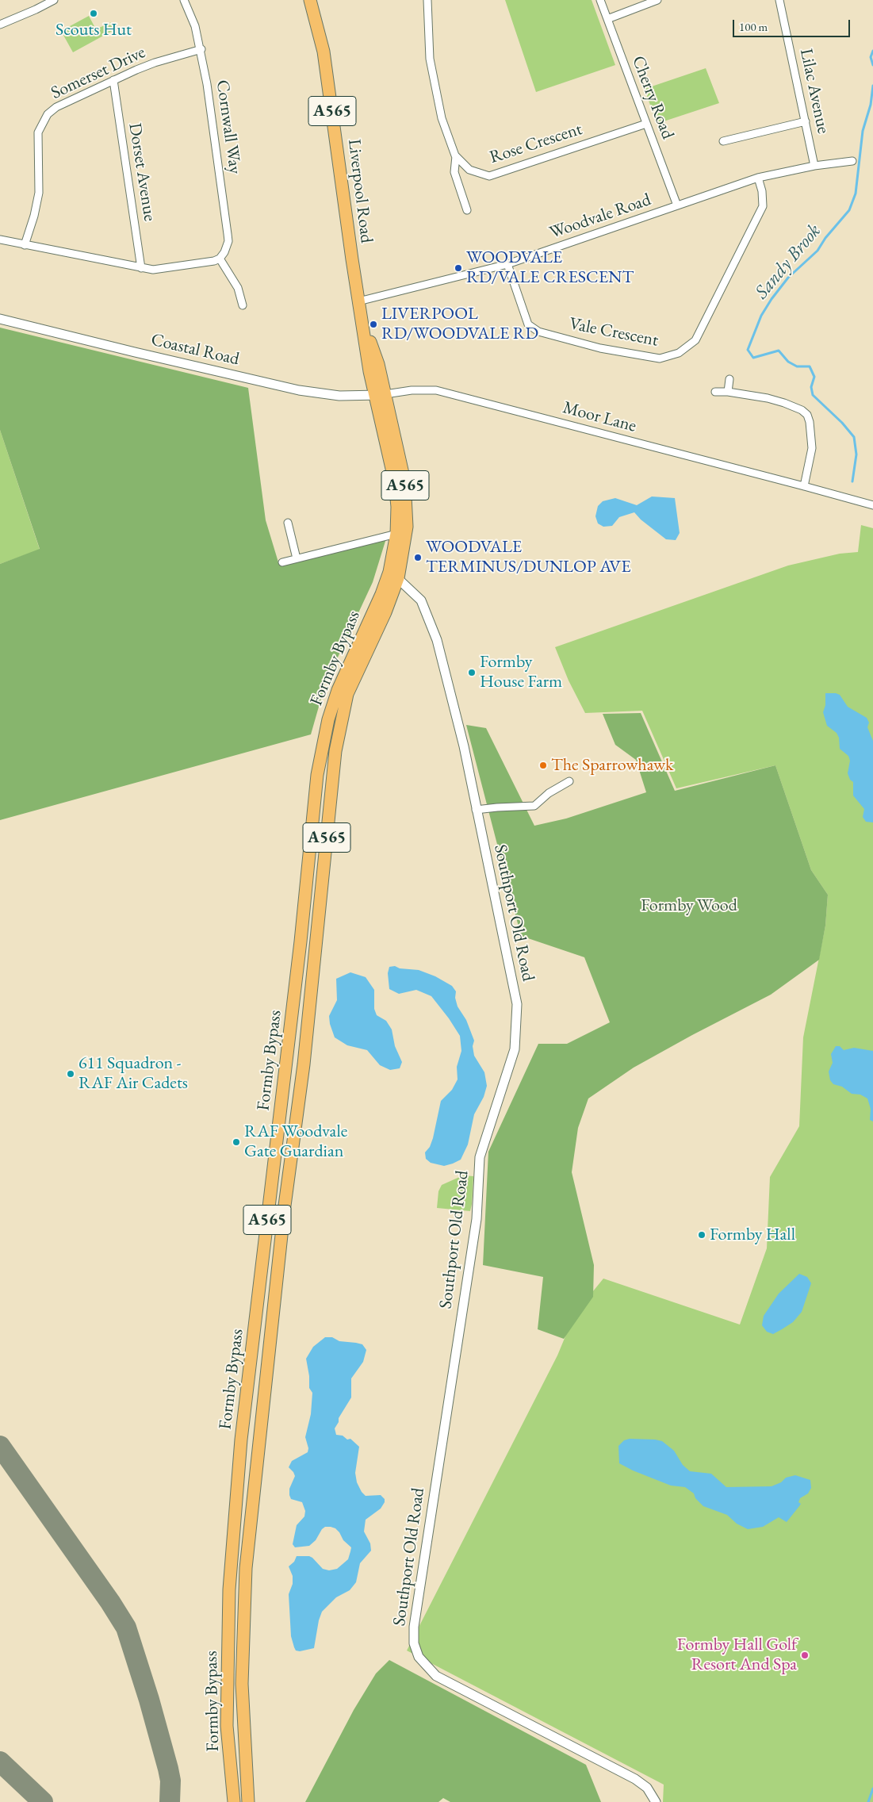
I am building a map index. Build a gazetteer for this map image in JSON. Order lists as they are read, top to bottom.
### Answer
{
  "streets": {
    "highway": ["A565", "Liverpool Road", "Formby Bypass"],
    "street": [
      "Somerset Drive",
      "Lilac Avenue",
      "Cherry Road",
      "Cornwall Way",
      "Rose Crescent",
      "Dorset Avenue",
      "Woodvale Road",
      "Vale Crescent",
      "Coastal Road",
      "Moor Lane",
      "Southport Old Road"
    ]
  },
  "crossings": [
    ["Somerset Drive", "Cornwall Way"],
    ["Somerset Drive", "Dorset Avenue"],
    ["Lilac Avenue", "Woodvale Road"],
    ["Cherry Road", "Rose Crescent"],
    ["Cherry Road", "Woodvale Road"],
    ["Liverpool Road", "Woodvale Road"],
    ["Liverpool Road", "Coastal Road"],
    ["Liverpool Road", "Moor Lane"],
    ["Liverpool Road", "Formby Bypass"],
    ["Liverpool Road", "Southport Old Road"],
    ["Woodvale Road", "Vale Crescent"],
    ["Coastal Road", "Moor Lane"],
    ["Formby Bypass", "Southport Old Road"]
  ],
  "water": ["Sandy Brook"],
  "parks": ["Formby Wood"],
  "places": [
    "Scouts Hut",
    "WOODVALE RD/VALE CRESCENT",
    "LIVERPOOL RD/WOODVALE RD",
    "WOODVALE TERMINUS/DUNLOP AVE",
    "Formby House Farm",
    "The Sparrowhawk",
    "611 Squadron - RAF Air Cadets",
    "RAF Woodvale Gate Guardian",
    "Formby Hall",
    "Formby Hall Golf Resort And Spa"
  ],
  "scale_bar": "100 m"
}
